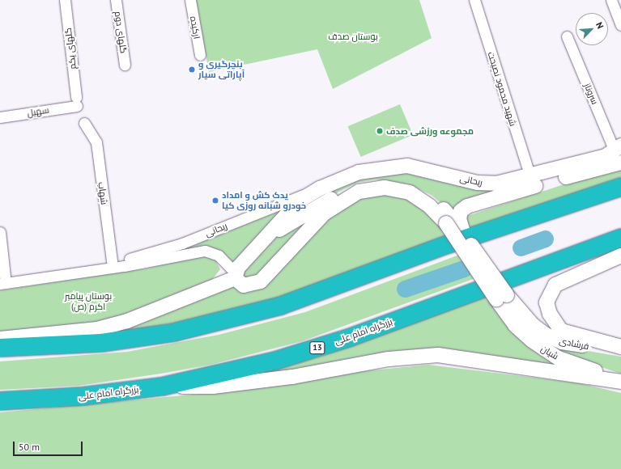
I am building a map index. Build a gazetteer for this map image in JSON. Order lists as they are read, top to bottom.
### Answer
{
  "streets": {
    "highway": ["بزرگراه امام علی", "13"],
    "main road": ["ریحانی", "فرشادی", "شیان"],
    "street": [
      "ارکیده",
      "گلهای دوم",
      "گلهای یکم",
      "شهید محمود نصیحت",
      "سروناز",
      "سهیل",
      "شهاب"
    ]
  },
  "crossings": [
    ["گلهای یکم", "سهیل"],
    ["شهید محمود نصیحت", "ریحانی"],
    ["سروناز", "ریحانی"],
    ["ریحانی", "شهاب"],
    ["ریحانی", "فرشادی"],
    ["ریحانی", "شیان"],
    ["فرشادی", "شیان"]
  ],
  "parks": ["بوستان صدف", "بوستان پیامبر اکرم (ص)"],
  "places": ["پنچرگیری و آپاراتی سیار", "مجموعه ورزشی صدف", "یدک کش و امداد خودرو شبانه روزی کیا"],
  "scale_bar": "50 m",
  "north": "top right"
}
